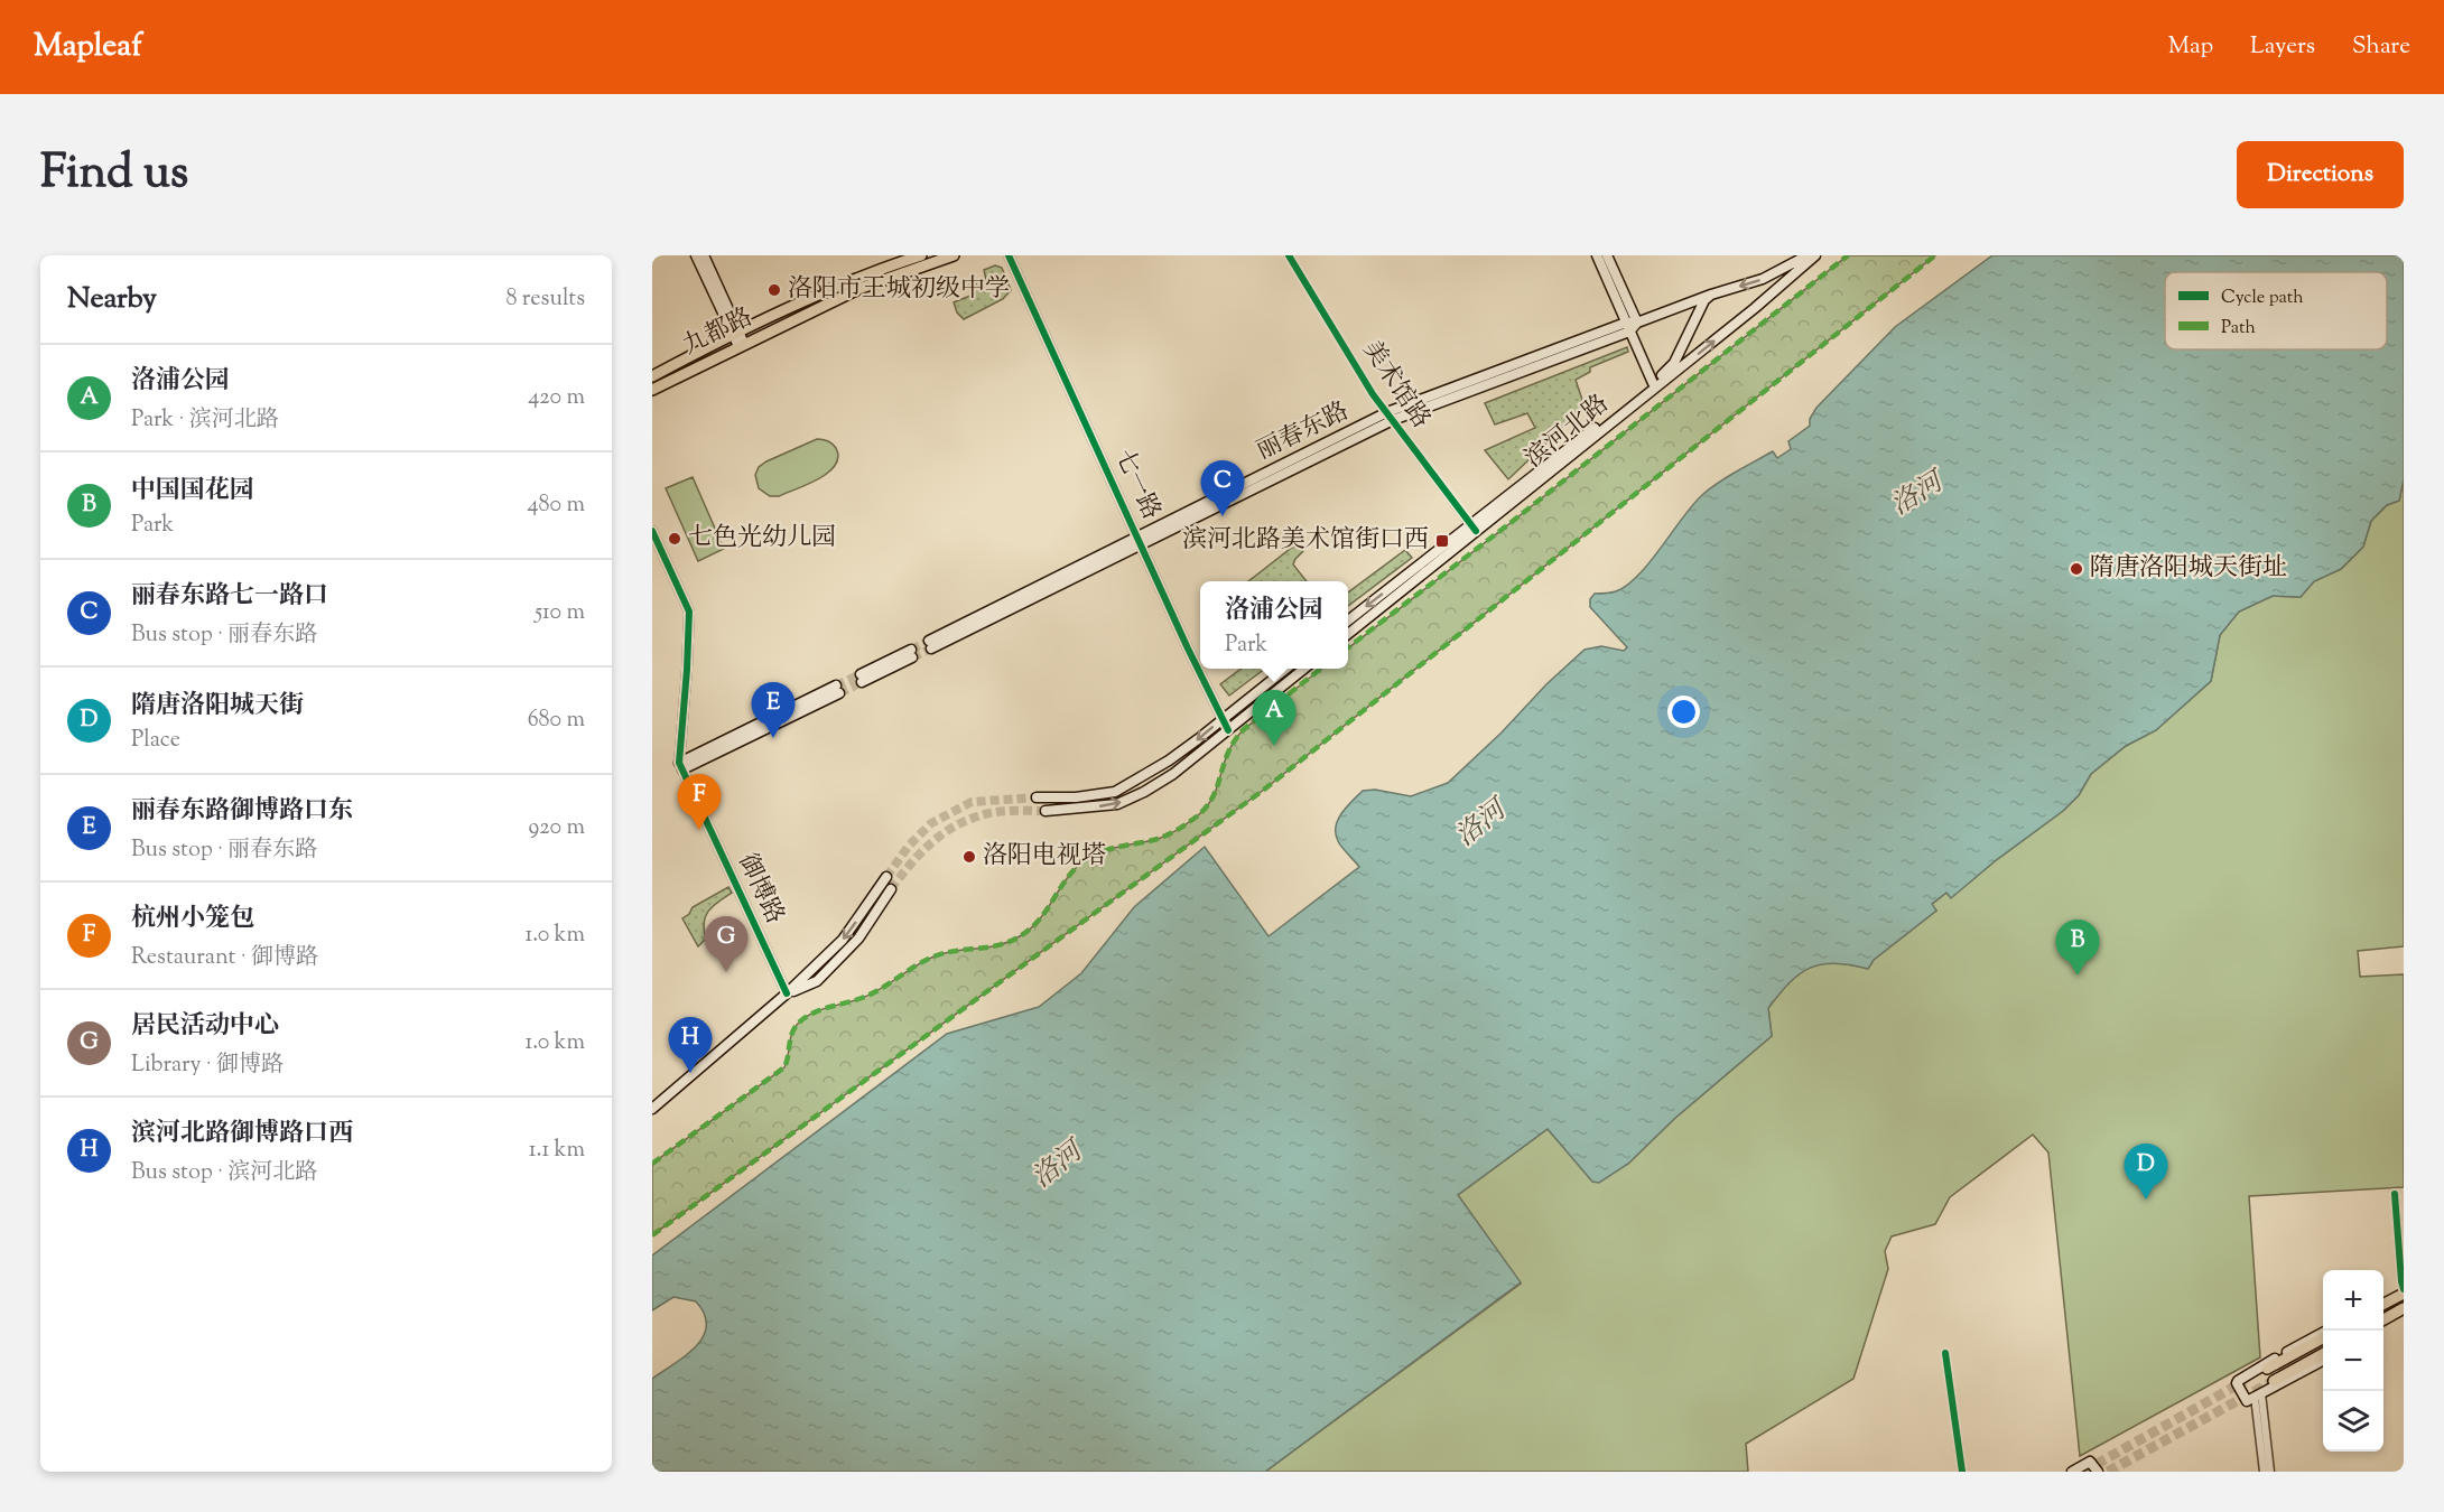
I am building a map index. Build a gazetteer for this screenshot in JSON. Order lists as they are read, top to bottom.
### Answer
{
  "streets": {
    "main road": ["九都路", "丽春东路", "滨河北路"],
    "street": ["美术馆路", "七一路", "御博路"]
  },
  "crossings": [
    ["美术馆路", "丽春东路"],
    ["美术馆路", "滨河北路"],
    ["丽春东路", "滨河北路"],
    ["丽春东路", "七一路"]
  ],
  "water": ["洛河"],
  "places": {
    "other": [
      "洛阳市王城初级中学",
      "七色光幼儿园",
      "隋唐洛阳城天街址",
      "洛阳电视塔"
    ],
    "transit": ["滨河北路美术馆街口西"]
  },
  "legend": ["Cycle path", "Path"],
  "page": {
    "header": "Mapleaf",
    "nav": ["Map", "Layers", "Share"],
    "title": "Find us",
    "buttons": "Directions",
    "heading": ["Nearby", "8 results"],
    "list": [
      {
        "mark": "A",
        "name": "洛浦公园",
        "note": "Park · 滨河北路",
        "value": "420 m"
      },
      {
        "mark": "B",
        "name": "中国国花园",
        "note": "Park",
        "value": "480 m"
      },
      {
        "mark": "C",
        "name": "丽春东路七一路口",
        "note": "Bus stop · 丽春东路",
        "value": "510 m"
      },
      {
        "mark": "D",
        "name": "隋唐洛阳城天街",
        "note": "Place",
        "value": "680 m"
      },
      {
        "mark": "E",
        "name": "丽春东路御博路口东",
        "note": "Bus stop · 丽春东路",
        "value": "920 m"
      },
      {
        "mark": "F",
        "name": "杭州小笼包",
        "note": "Restaurant · 御博路",
        "value": "1.0 km"
      },
      {
        "mark": "G",
        "name": "居民活动中心",
        "note": "Library · 御博路",
        "value": "1.0 km"
      },
      {
        "mark": "H",
        "name": "滨河北路御博路口西",
        "note": "Bus stop · 滨河北路",
        "value": "1.1 km"
      }
    ],
    "pins": [
      "C",
      "E",
      "A",
      "F",
      "G",
      "B",
      "H",
      "D"
    ],
    "popup": ["洛浦公园", "Park"],
    "map_buttons": ["+", "−"]
  }
}
